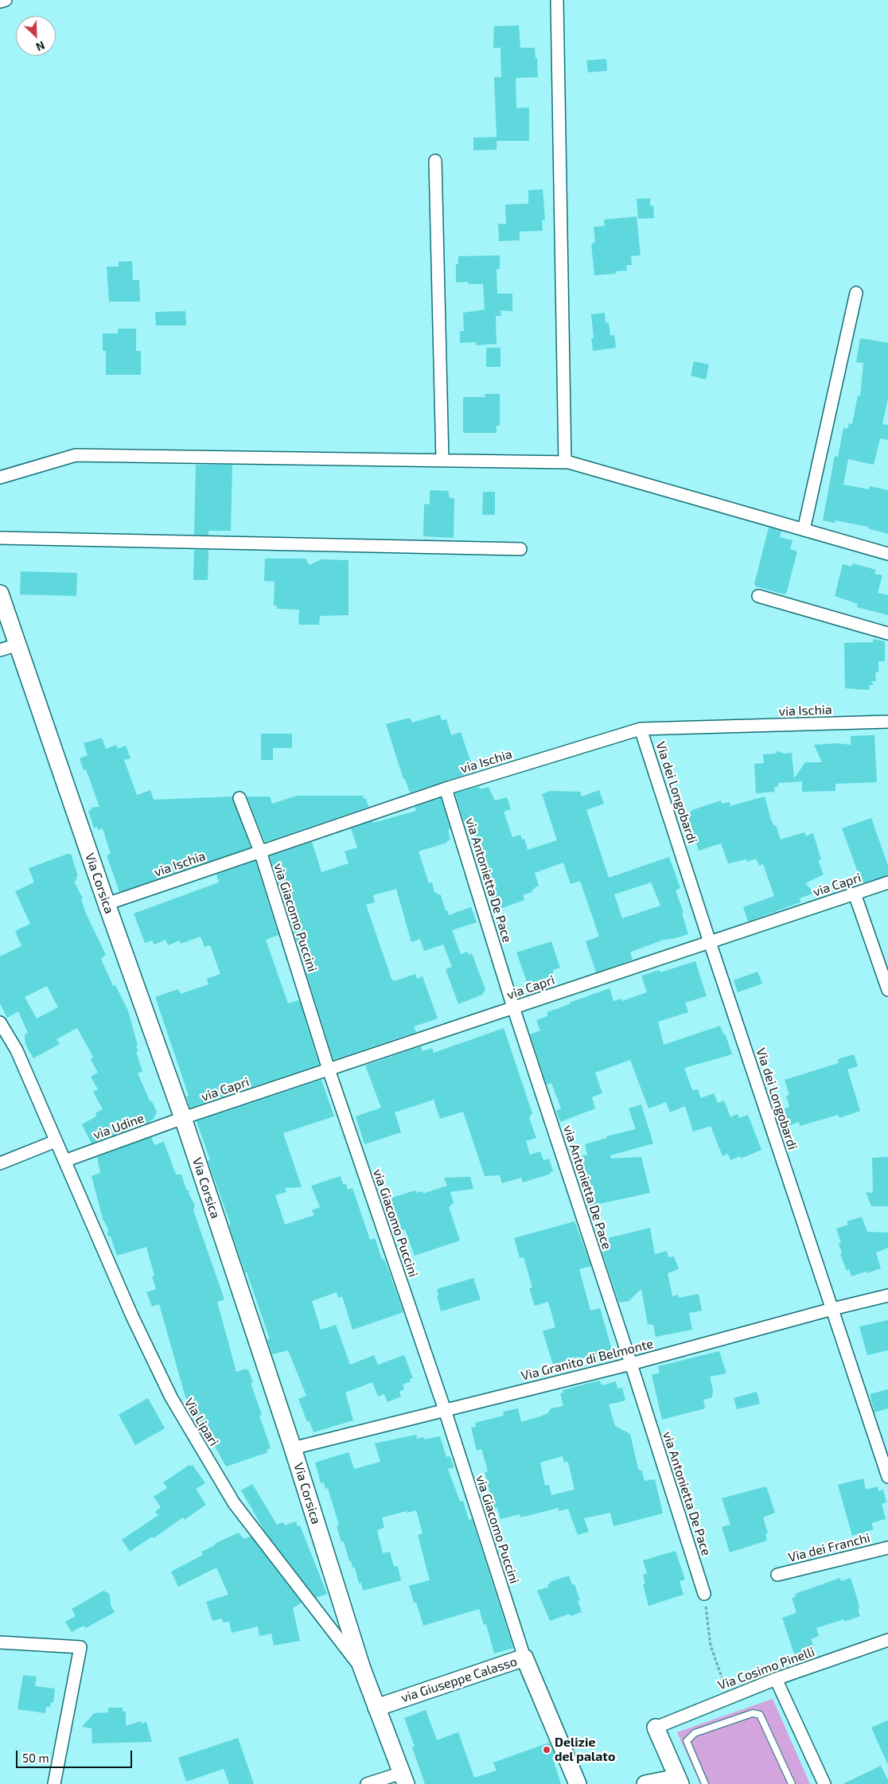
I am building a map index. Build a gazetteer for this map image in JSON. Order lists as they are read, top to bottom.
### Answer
{
  "streets": {
    "main road": ["Via Corsica", "via Giuseppe Calasso"],
    "street": [
      "via Ischia",
      "Via dei Longobardi",
      "via Antonietta De Pace",
      "via Capri",
      "via Giacomo Puccini",
      "via Udine",
      "Via Granito di Belmonte",
      "Via Lipari",
      "Via dei Franchi",
      "Via Cosimo Pinelli"
    ]
  },
  "crossings": [
    ["via Ischia", "Via dei Longobardi"],
    ["via Ischia", "via Antonietta De Pace"],
    ["via Ischia", "Via Corsica"],
    ["via Ischia", "via Giacomo Puccini"],
    ["Via dei Longobardi", "via Capri"],
    ["Via dei Longobardi", "Via Granito di Belmonte"],
    ["via Antonietta De Pace", "via Capri"],
    ["via Antonietta De Pace", "Via Granito di Belmonte"],
    ["Via Corsica", "via Capri"],
    ["Via Corsica", "via Udine"],
    ["Via Corsica", "Via Granito di Belmonte"],
    ["Via Corsica", "Via Lipari"],
    ["Via Corsica", "via Giuseppe Calasso"],
    ["via Capri", "via Giacomo Puccini"],
    ["via Capri", "via Udine"],
    ["via Giacomo Puccini", "Via Granito di Belmonte"],
    ["via Giacomo Puccini", "via Giuseppe Calasso"],
    ["via Udine", "Via Lipari"]
  ],
  "places": ["Delizie del palato"],
  "scale_bar": "50 m",
  "north": "bottom right"
}
